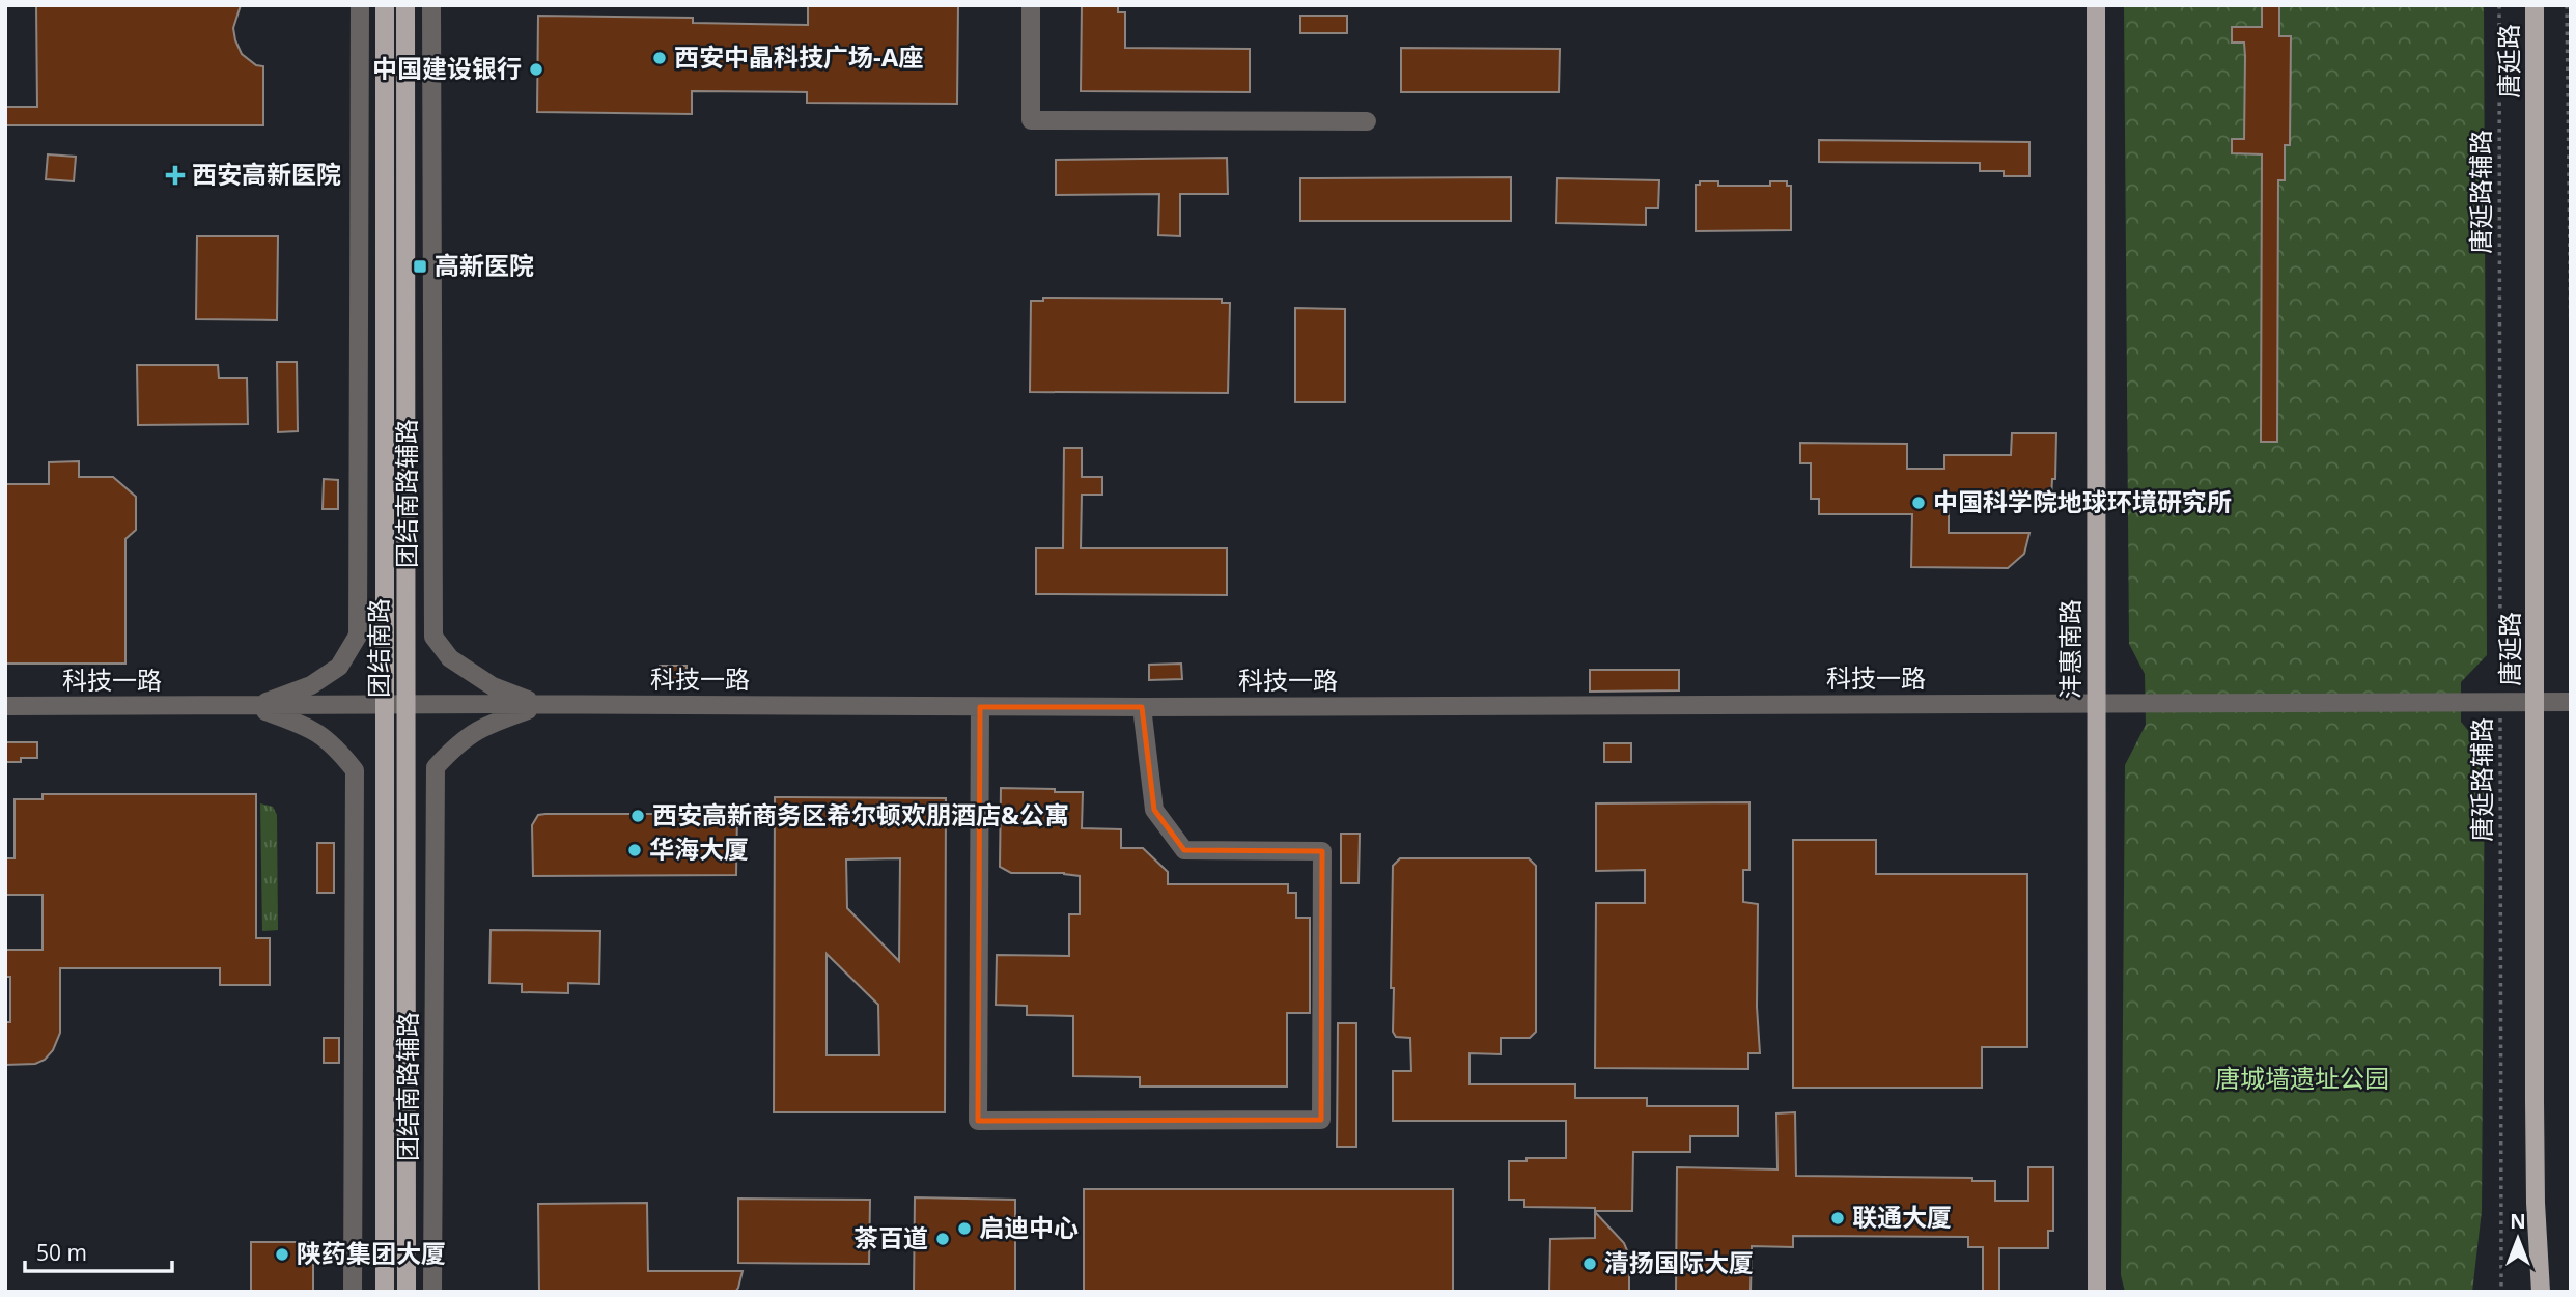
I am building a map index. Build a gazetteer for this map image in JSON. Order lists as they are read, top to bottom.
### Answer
{
  "streets": {
    "main road": ["唐延路", "团结南路", "沣惠南路"],
    "street": ["团结南路辅路", "科技一路"],
    "path": ["唐延路辅路"]
  },
  "crossings": [
    ["唐延路", "科技一路"],
    ["唐延路辅路", "科技一路"],
    ["团结南路辅路", "科技一路"],
    ["团结南路", "科技一路"],
    ["沣惠南路", "科技一路"]
  ],
  "parks": ["唐城墙遗址公园"],
  "places": {
    "other": [
      "西安中晶科技广场-A座",
      "中国建设银行",
      "中国科学院地球环境研究所",
      "西安高新商务区希尔顿欢朋酒店&公寓",
      "华海大厦",
      "联通大厦",
      "启迪中心",
      "茶百道",
      "陕药集团大厦",
      "清扬国际大厦"
    ],
    "health": ["西安高新医院"],
    "transit": ["高新医院"]
  },
  "scale_bar": "50 m",
  "north": "top"
}
